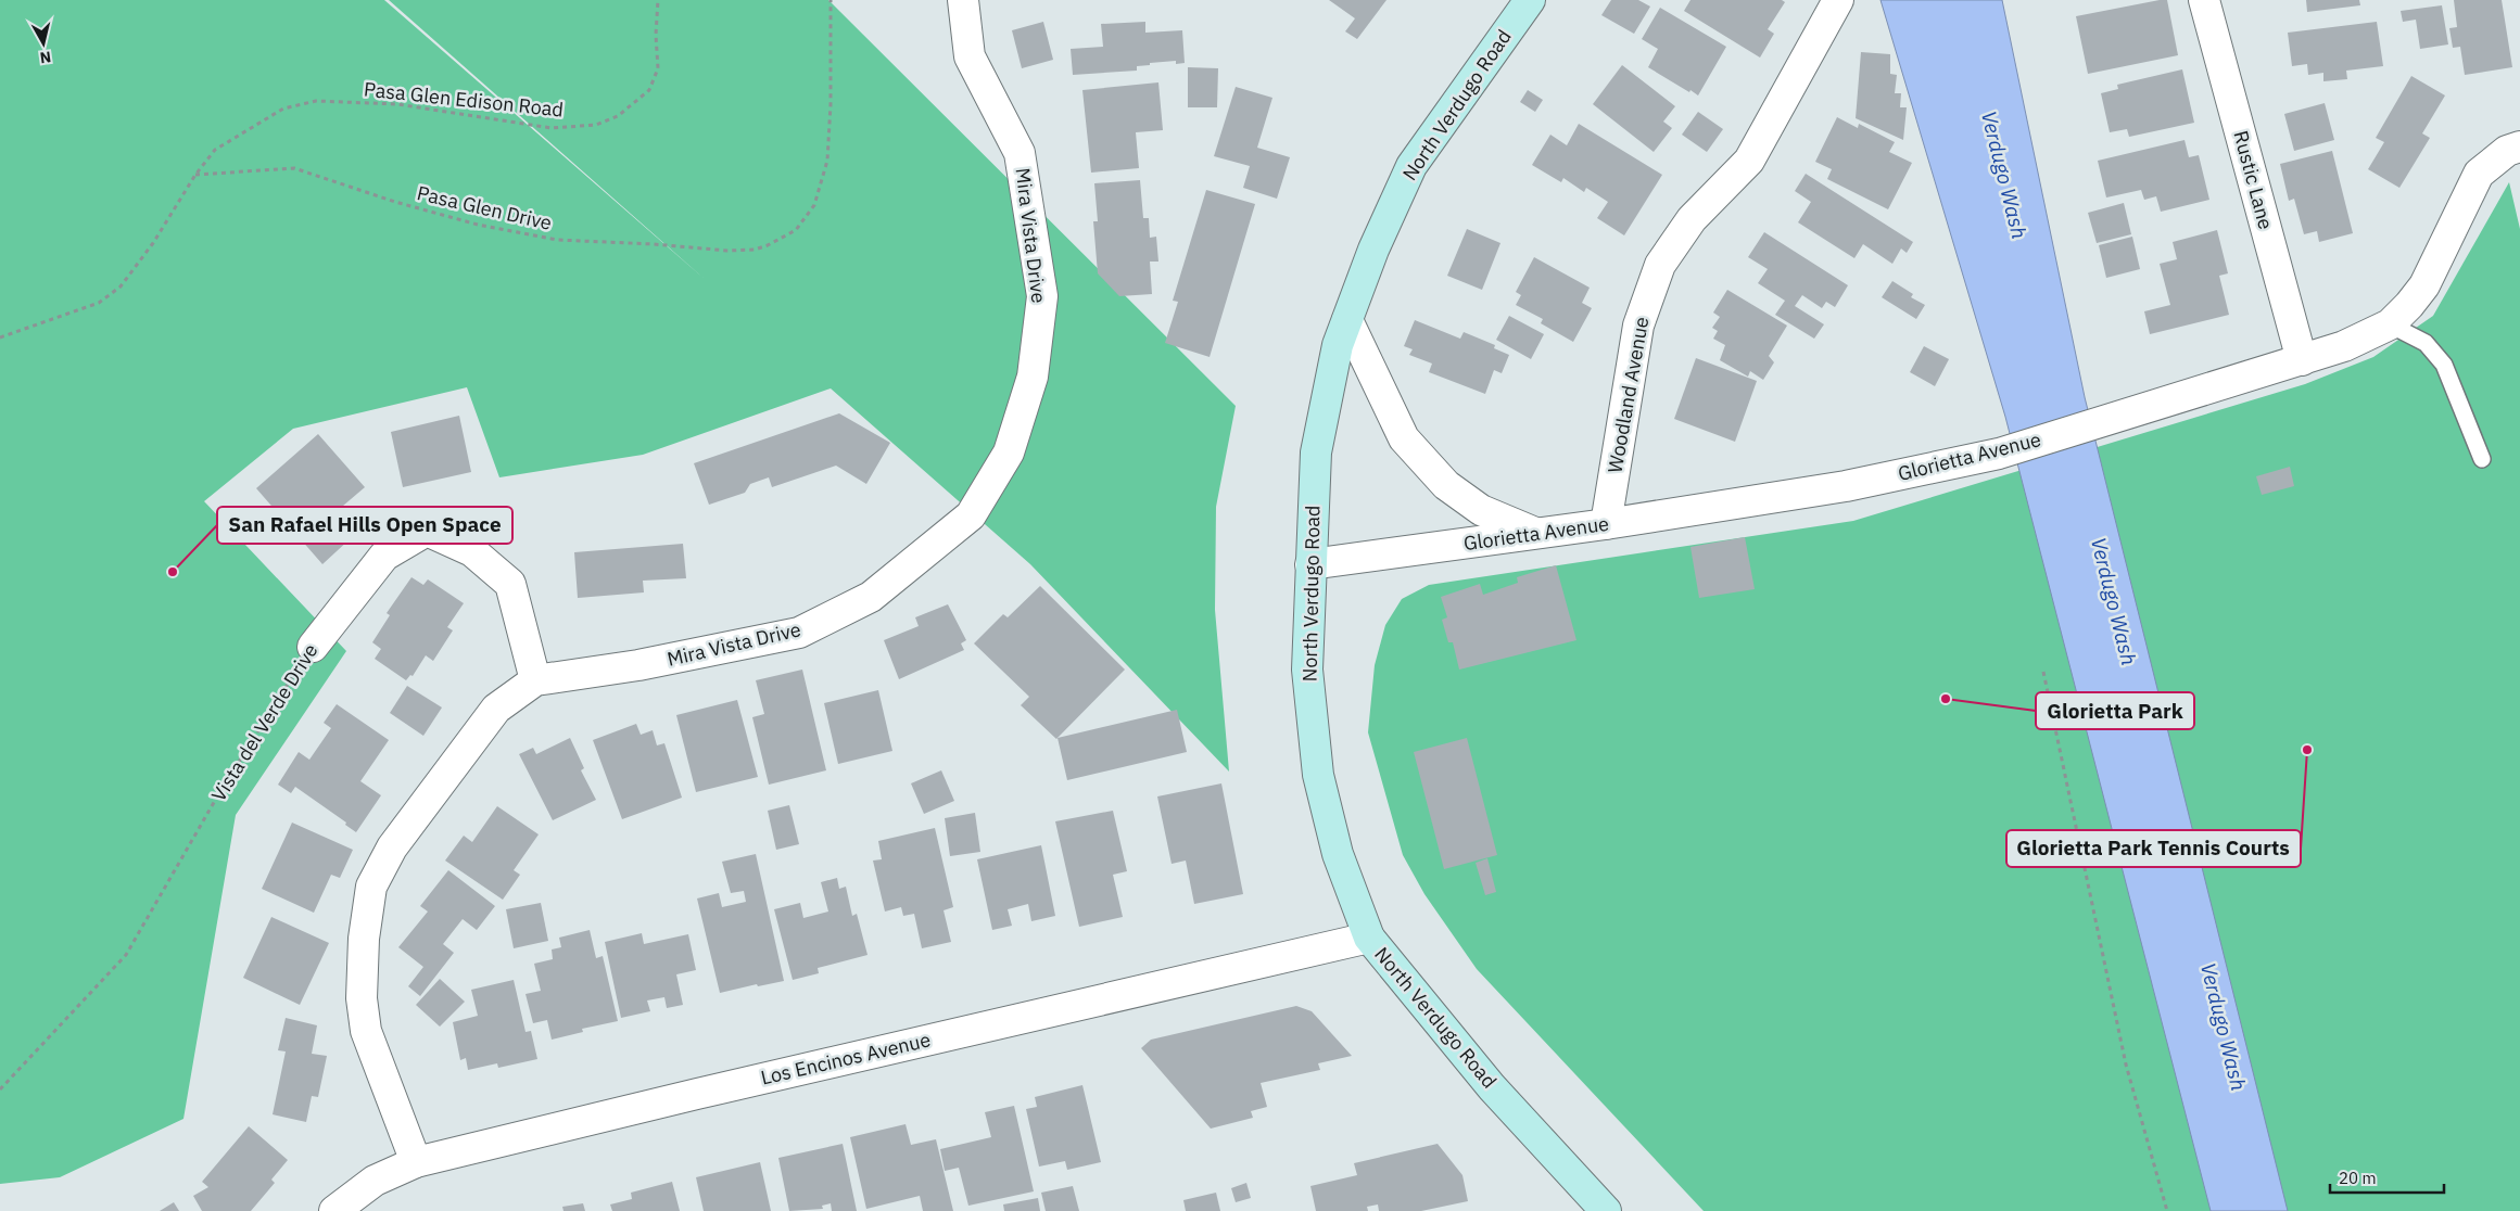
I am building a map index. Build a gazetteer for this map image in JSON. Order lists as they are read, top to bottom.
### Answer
{
  "streets": {
    "main road": ["North Verdugo Road"],
    "street": [
      "Rustic Lane",
      "Mira Vista Drive",
      "Woodland Avenue",
      "Glorietta Avenue",
      "Vista del Verde Drive",
      "Los Encinos Avenue"
    ],
    "path": ["Pasa Glen Edison Road", "Pasa Glen Drive"]
  },
  "crossings": [
    ["Pasa Glen Edison Road", "Pasa Glen Drive"],
    ["North Verdugo Road", "Glorietta Avenue"],
    ["North Verdugo Road", "Los Encinos Avenue"],
    ["Rustic Lane", "Glorietta Avenue"],
    ["Mira Vista Drive", "Vista del Verde Drive"],
    ["Mira Vista Drive", "Los Encinos Avenue"],
    ["Woodland Avenue", "Glorietta Avenue"]
  ],
  "water": ["Verdugo Wash"],
  "places": ["San Rafael Hills Open Space", "Glorietta Park", "Glorietta Park Tennis Courts"],
  "scale_bar": "20 m",
  "north": "bottom"
}
